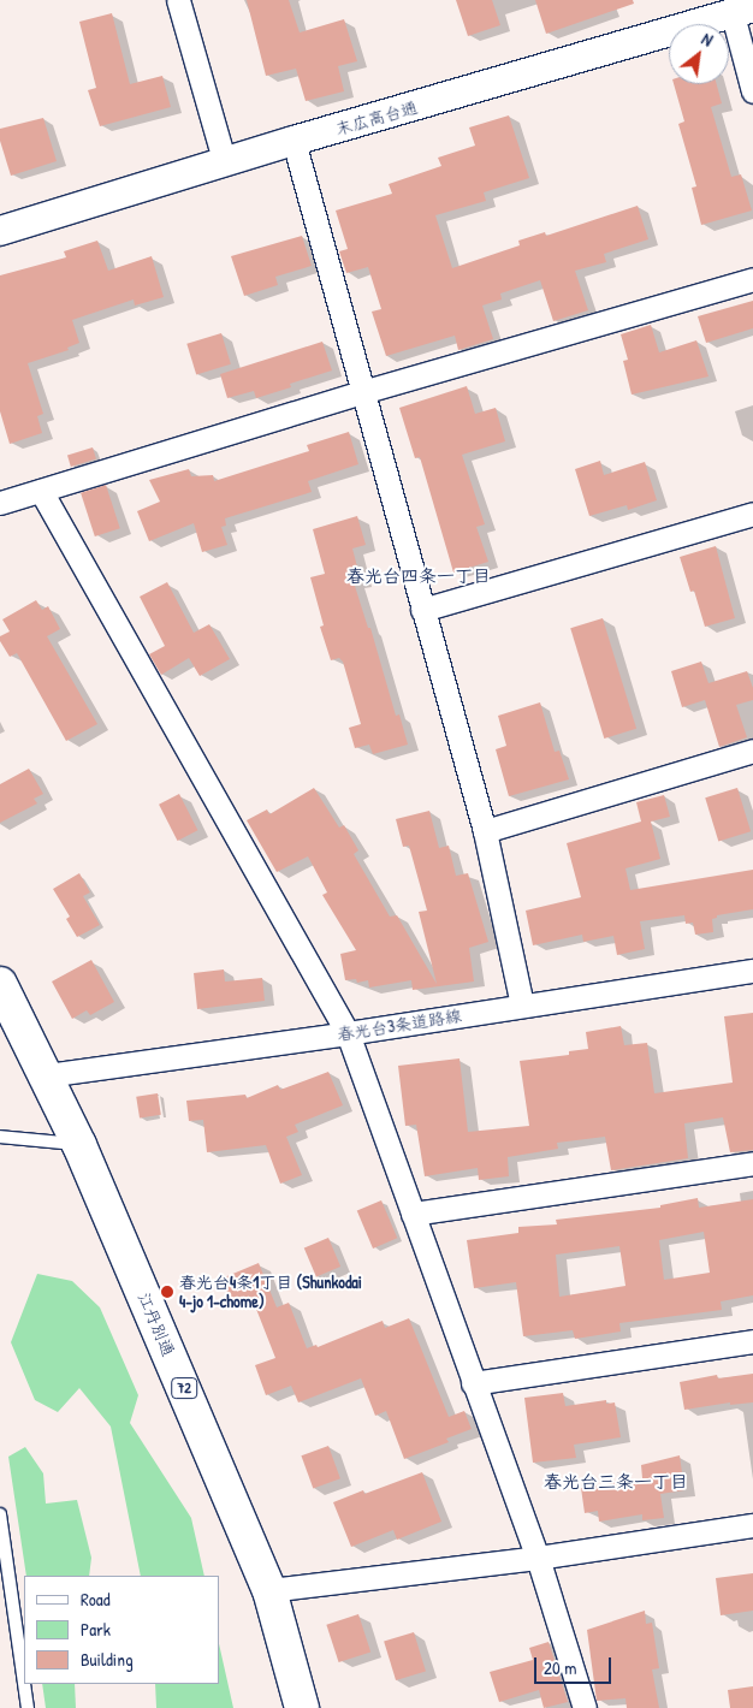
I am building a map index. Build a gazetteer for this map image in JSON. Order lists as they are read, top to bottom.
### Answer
{
  "streets": {
    "main road": ["江丹別通", "72"],
    "street": ["末広高台通", "春光台3条道路線"]
  },
  "crossings": [
    ["春光台3条道路線", "江丹別通"]
  ],
  "districts": ["春光台四条一丁目", "春光台三条一丁目"],
  "places": ["春光台4条1丁目 (Shunkodai 4-jo 1-chome)"],
  "legend": ["Road", "Park", "Building"],
  "scale_bar": "20 m",
  "north": "top right"
}
